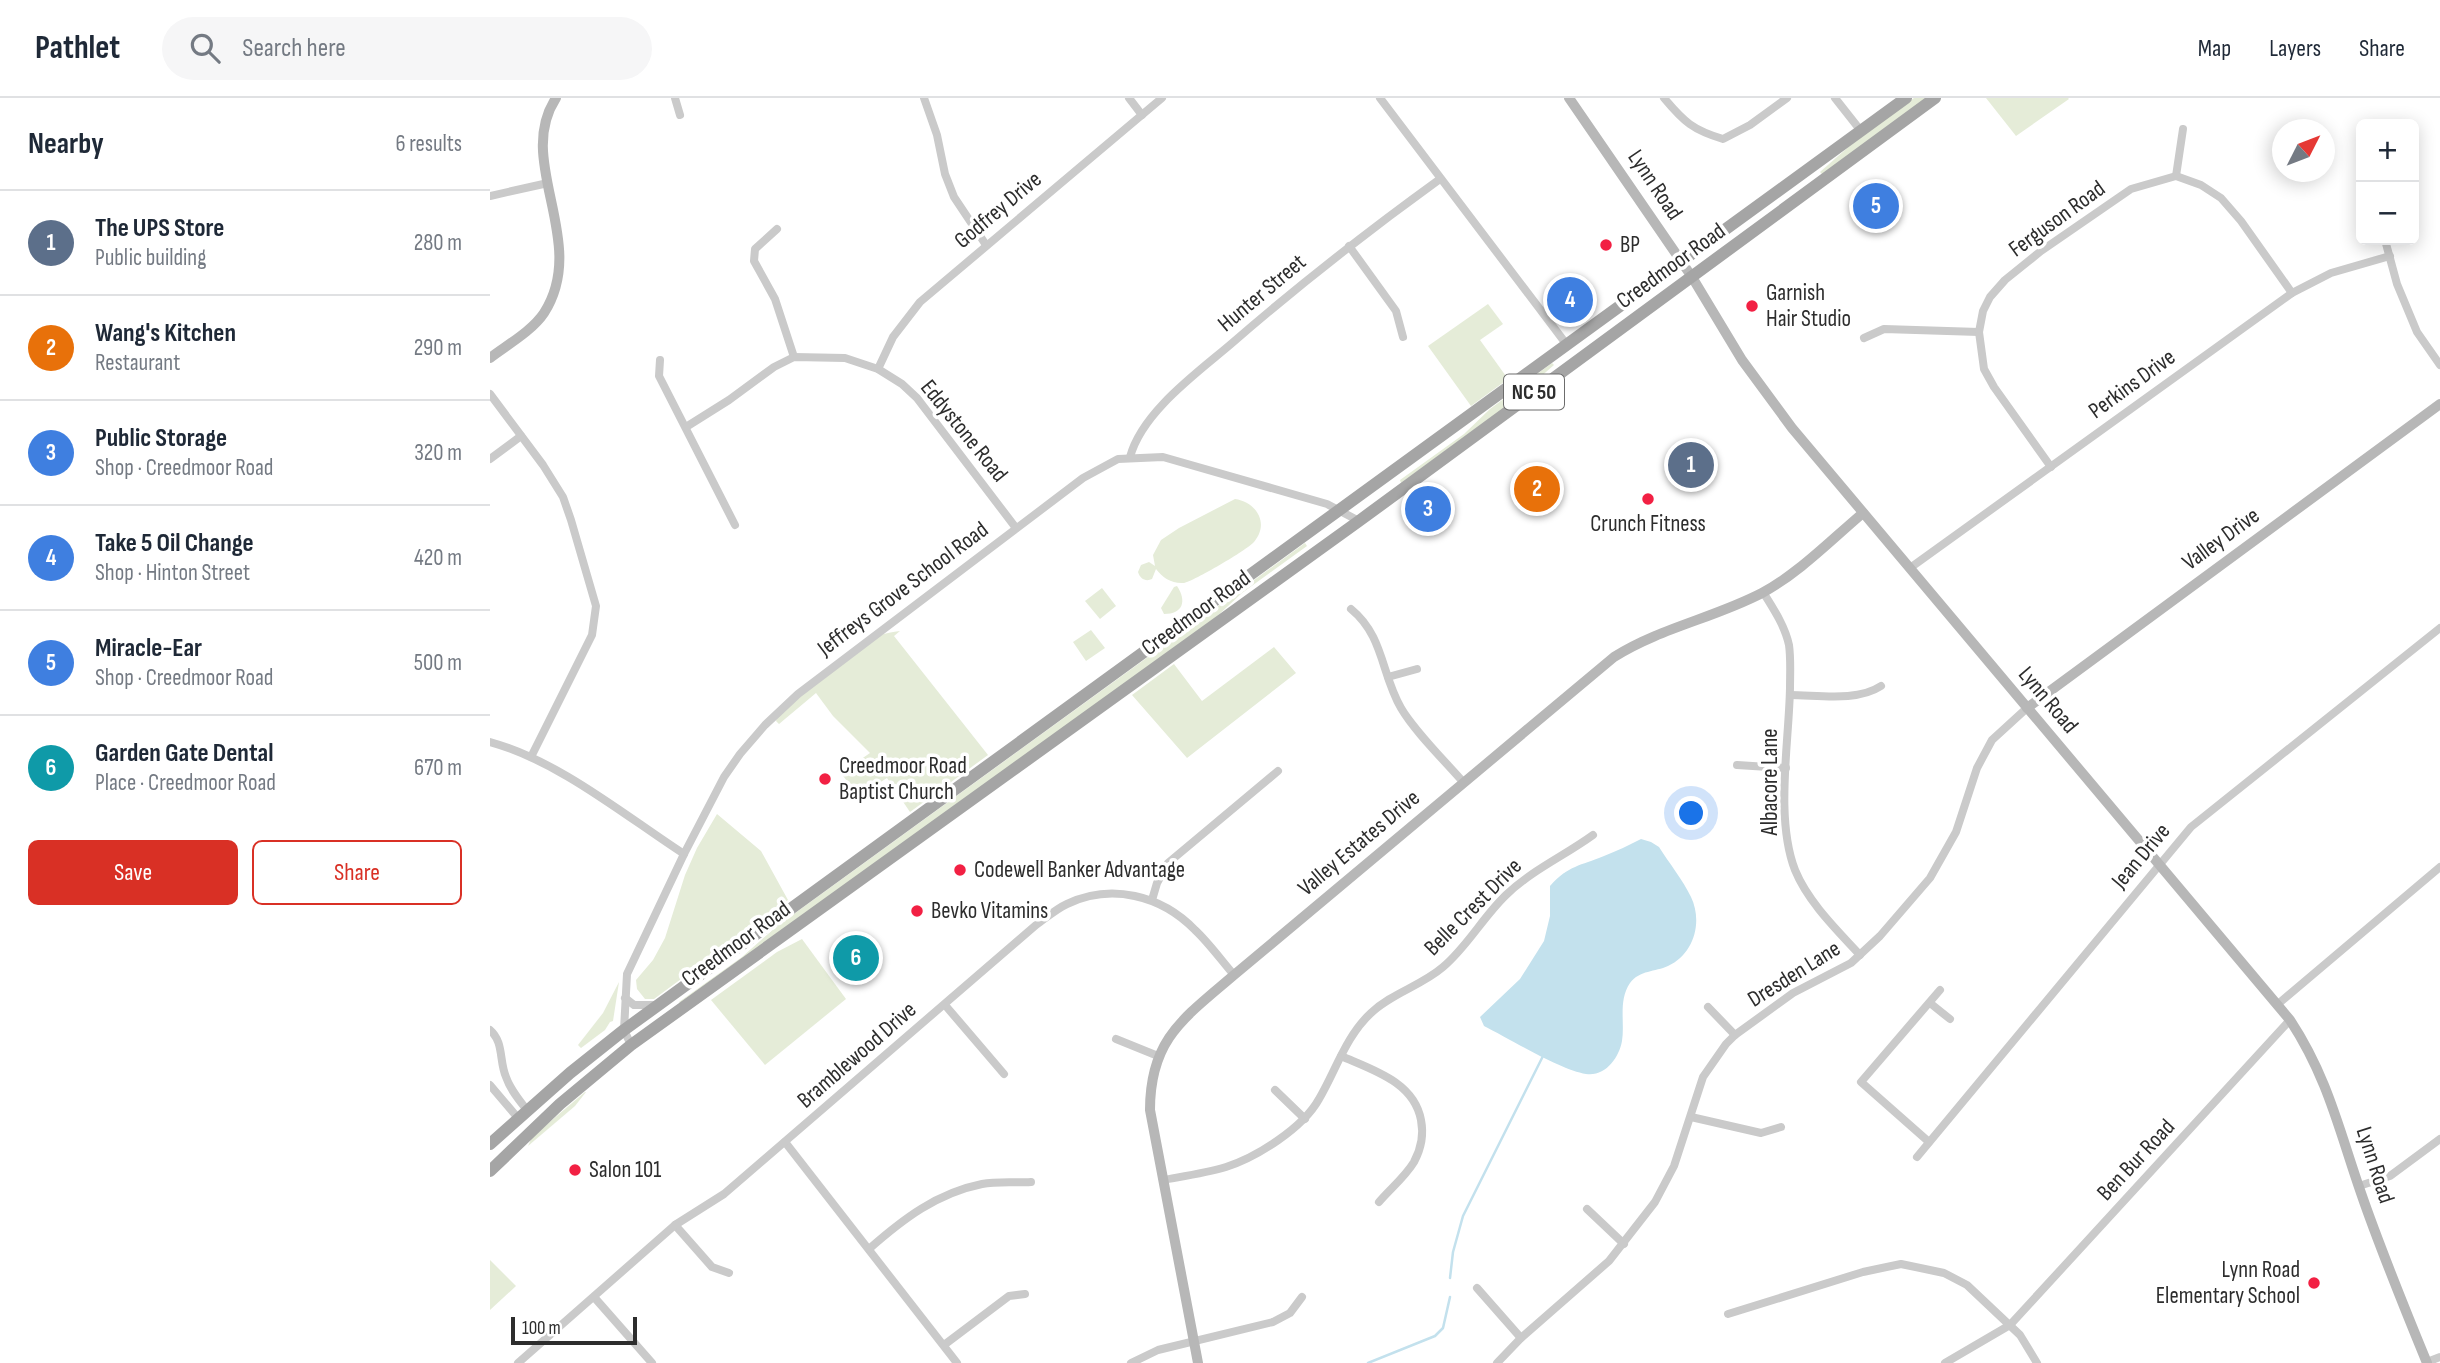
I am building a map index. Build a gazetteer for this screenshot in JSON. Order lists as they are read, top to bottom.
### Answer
{
  "streets": {
    "main road": ["Creedmoor Road", "NC 50"],
    "street": [
      "Lynn Road",
      "Godfrey Drive",
      "Ferguson Road",
      "Hunter Street",
      "Perkins Drive",
      "Eddystone Road",
      "Valley Drive",
      "Jeffreys Grove School Road",
      "Albacore Lane",
      "Valley Estates Drive",
      "Jean Drive",
      "Belle Crest Drive",
      "Dresden Lane",
      "Bramblewood Drive",
      "Ben Bur Road"
    ]
  },
  "crossings": [
    ["Lynn Road", "Creedmoor Road"],
    ["Lynn Road", "Perkins Drive"],
    ["Lynn Road", "Valley Drive"],
    ["Lynn Road", "Valley Estates Drive"],
    ["Lynn Road", "Jean Drive"],
    ["Lynn Road", "Dresden Lane"],
    ["Lynn Road", "Ben Bur Road"],
    ["Godfrey Drive", "Eddystone Road"],
    ["Ferguson Road", "Perkins Drive"],
    ["Creedmoor Road", "Jeffreys Grove School Road"],
    ["Hunter Street", "Jeffreys Grove School Road"],
    ["Eddystone Road", "Jeffreys Grove School Road"],
    ["Valley Drive", "Dresden Lane"],
    ["Albacore Lane", "Valley Estates Drive"],
    ["Albacore Lane", "Dresden Lane"],
    ["Valley Estates Drive", "Belle Crest Drive"],
    ["Valley Estates Drive", "Bramblewood Drive"]
  ],
  "places": [
    "BP",
    "Garnish Hair Studio",
    "Crunch Fitness",
    "Creedmoor Road Baptist Church",
    "Codewell Banker Advantage",
    "Bevko Vitamins",
    "Salon 101",
    "Lynn Road Elementary School"
  ],
  "scale_bar": "100 m",
  "north": "top right",
  "page": {
    "header": "Pathlet",
    "search": "Search here",
    "nav": ["Map", "Layers", "Share"],
    "heading": ["Nearby", "6 results"],
    "map_buttons": ["+", "−"],
    "pins": [
      "5",
      "4",
      "1",
      "2",
      "3",
      "6"
    ],
    "list": [
      {
        "mark": "1",
        "name": "The UPS Store",
        "note": "Public building",
        "value": "280 m"
      },
      {
        "mark": "2",
        "name": "Wang's Kitchen",
        "note": "Restaurant",
        "value": "290 m"
      },
      {
        "mark": "3",
        "name": "Public Storage",
        "note": "Shop · Creedmoor Road",
        "value": "320 m"
      },
      {
        "mark": "4",
        "name": "Take 5 Oil Change",
        "note": "Shop · Hinton Street",
        "value": "420 m"
      },
      {
        "mark": "5",
        "name": "Miracle-Ear",
        "note": "Shop · Creedmoor Road",
        "value": "500 m"
      },
      {
        "mark": "6",
        "name": "Garden Gate Dental",
        "note": "Place · Creedmoor Road",
        "value": "670 m"
      }
    ],
    "buttons": ["Save", "Share"],
    "scale": "100 m"
  }
}
